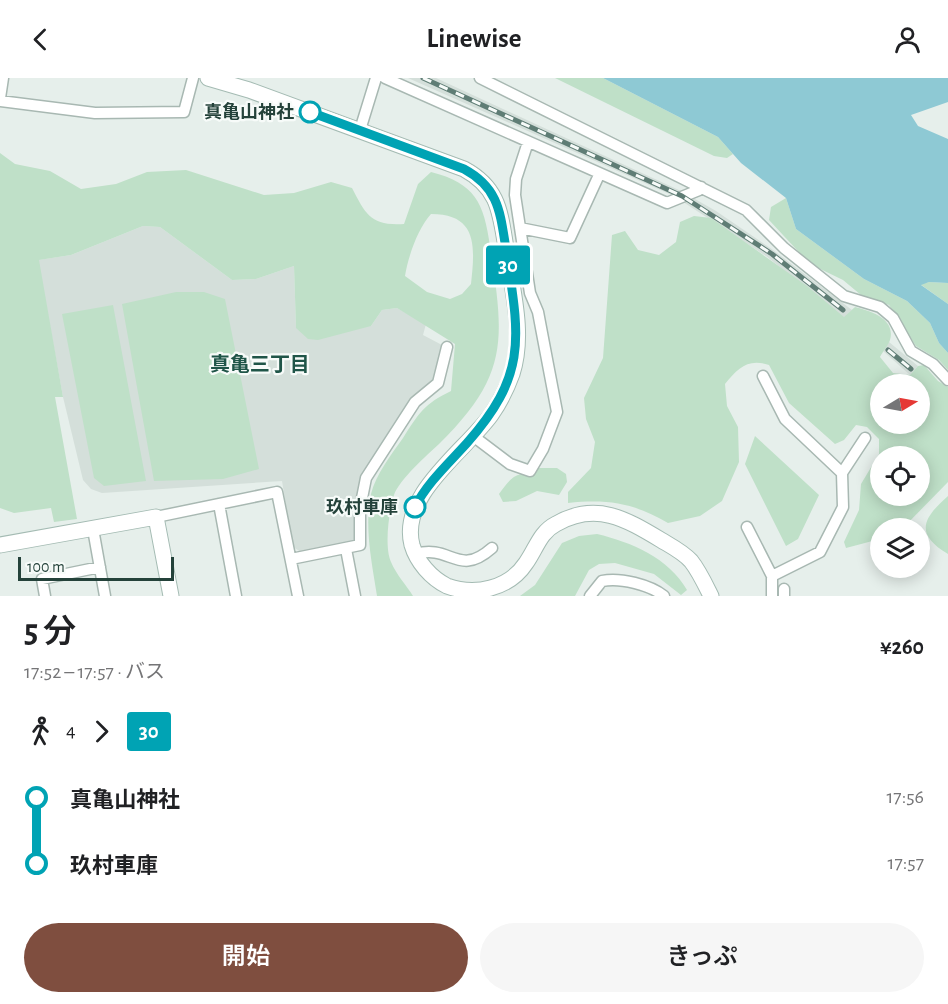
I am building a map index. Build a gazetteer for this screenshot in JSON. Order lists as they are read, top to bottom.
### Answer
{
  "districts": ["真亀三丁目"],
  "places": ["真亀山神社", "玖村車庫"],
  "lines": ["bus line 30"],
  "scale_bar": "100 m",
  "north": "right",
  "page": {
    "header": "Linewise",
    "on_map": "30",
    "scale": "100 m",
    "heading": ["5 分", "17:52 – 17:57 · バス", "¥260"],
    "legs": ["4", "30"],
    "list": [
      {
        "name": "真亀山神社",
        "value": "17:56"
      },
      {
        "name": "玖村車庫",
        "value": "17:57"
      }
    ],
    "buttons": ["開始", "きっぷ"]
  }
}
